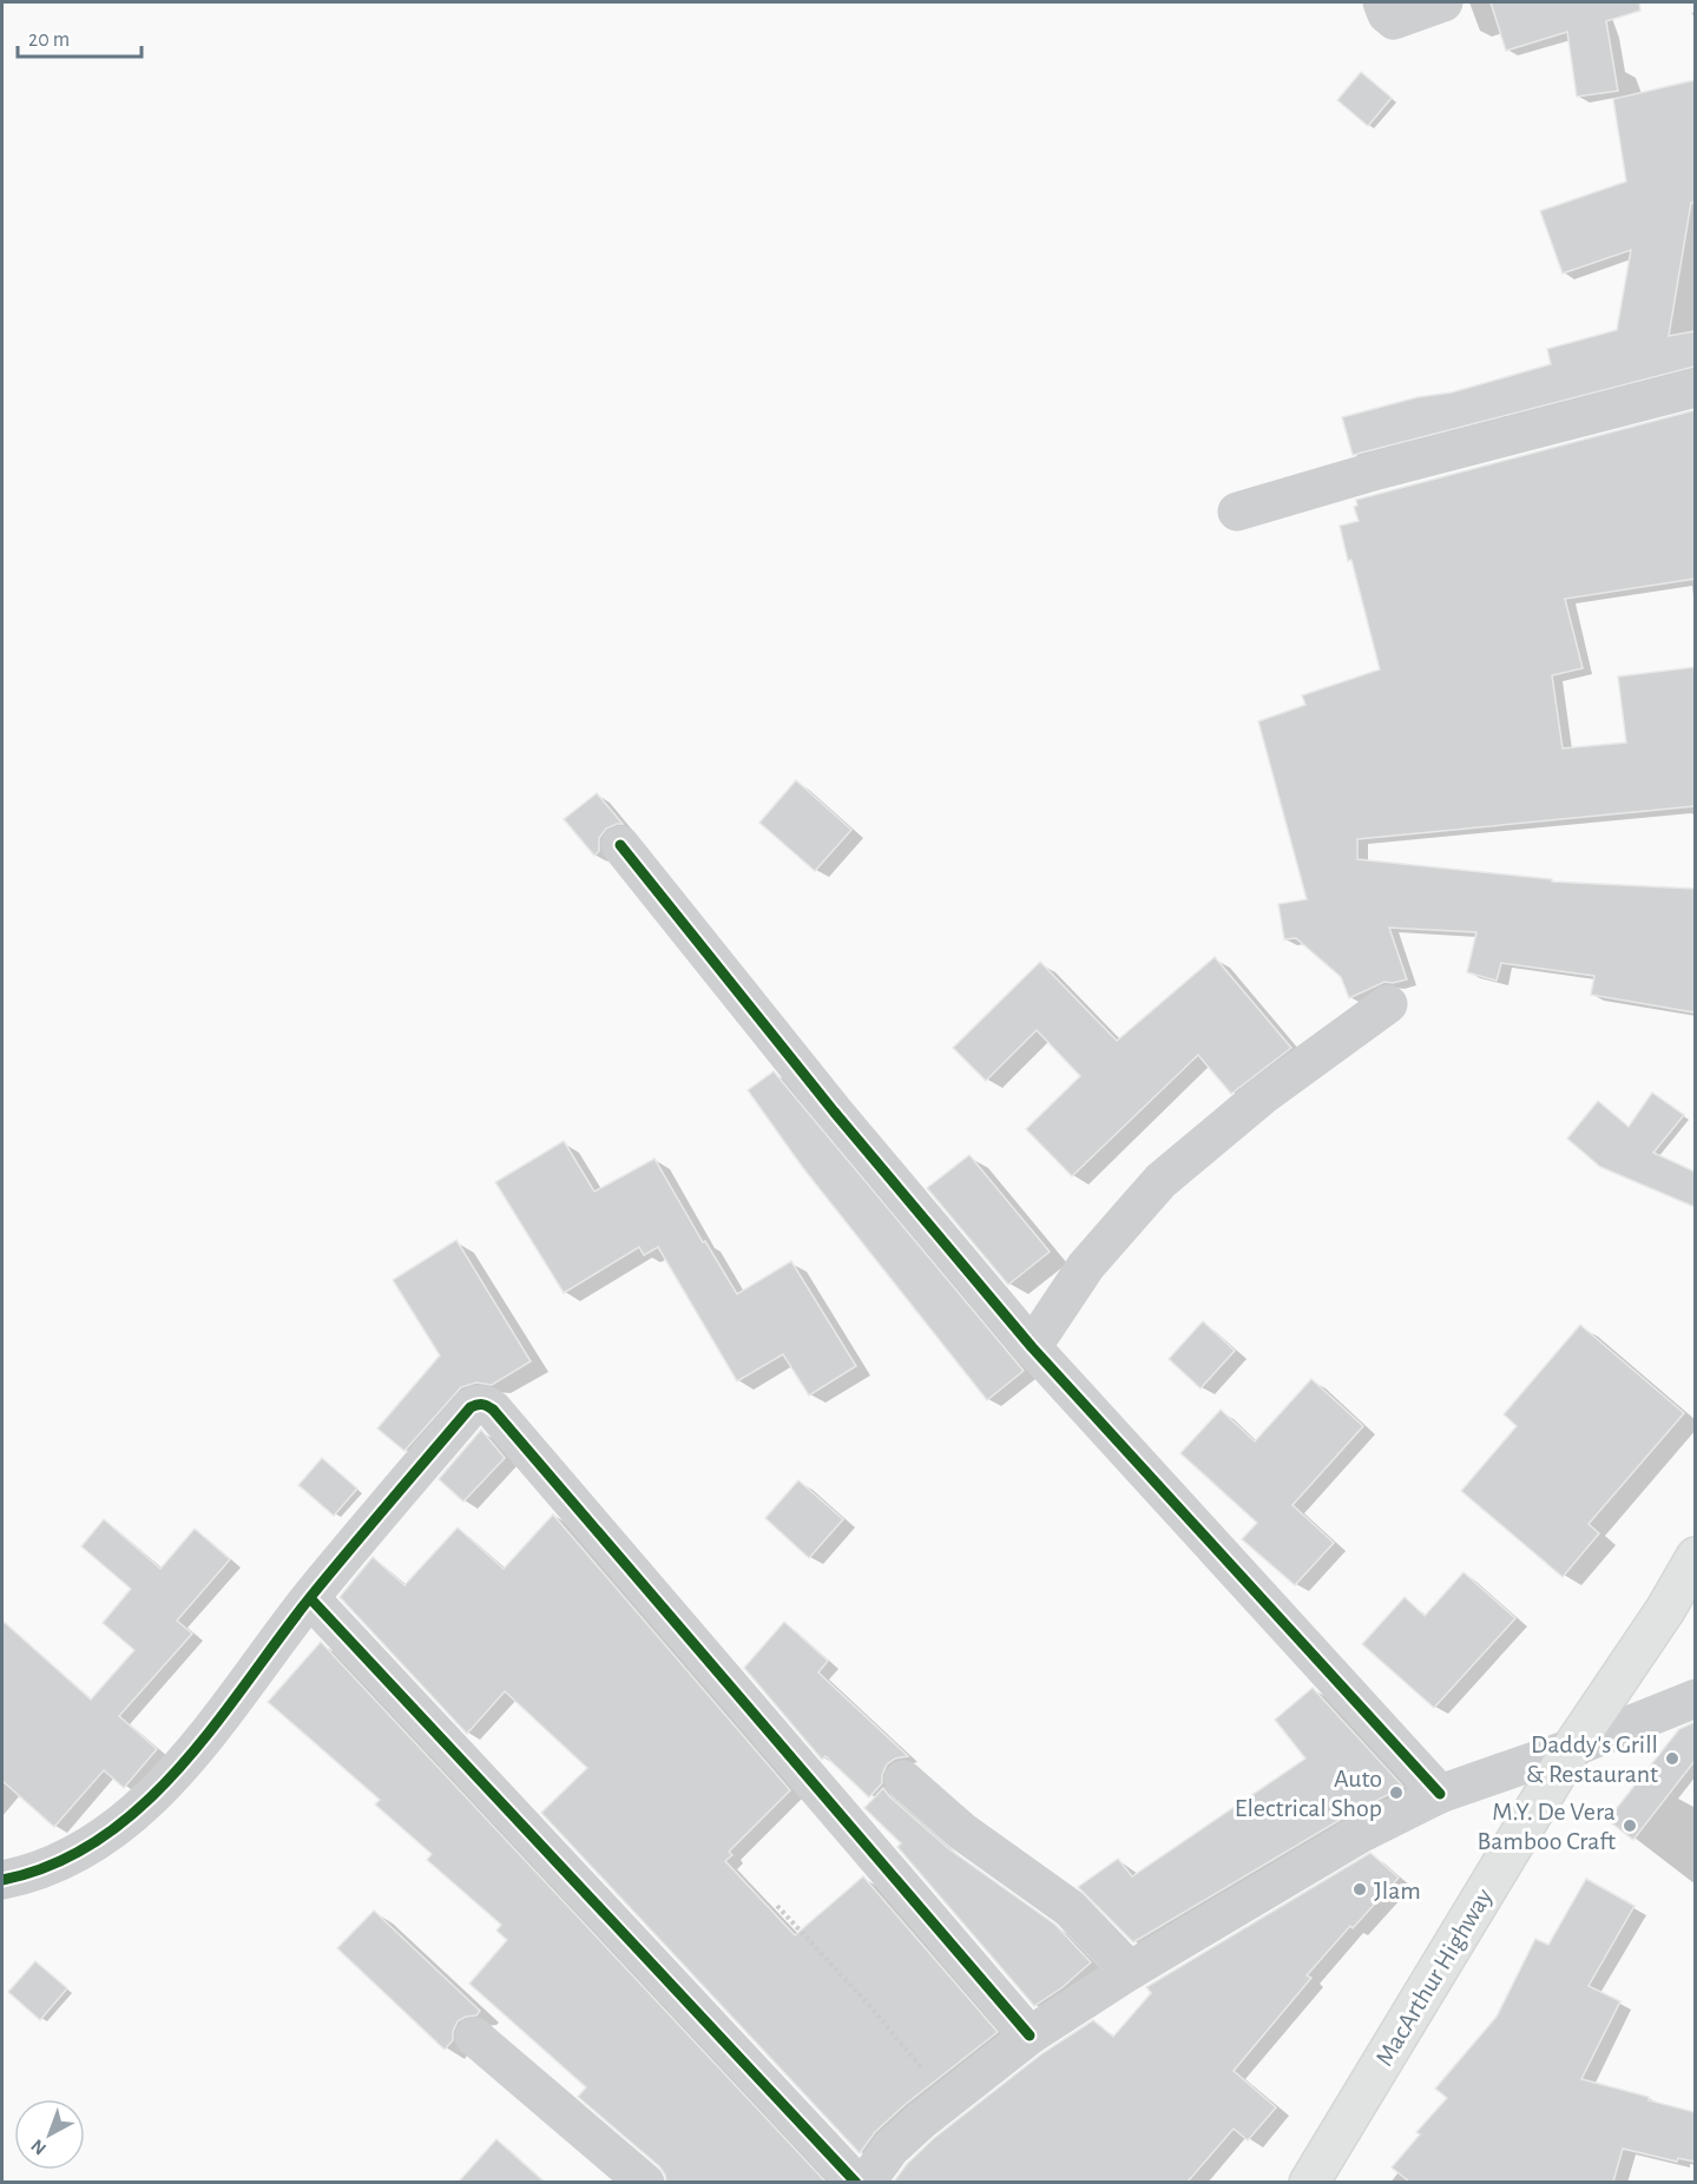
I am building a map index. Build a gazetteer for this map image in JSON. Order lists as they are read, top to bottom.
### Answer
{
  "streets": {
    "highway": ["MacArthur Highway"]
  },
  "places": [
    "Daddy's Grill & Restaurant",
    "Auto Electrical Shop",
    "M.Y. De Vera Bamboo Craft",
    "Jlam"
  ],
  "scale_bar": "20 m",
  "north": "bottom left"
}
